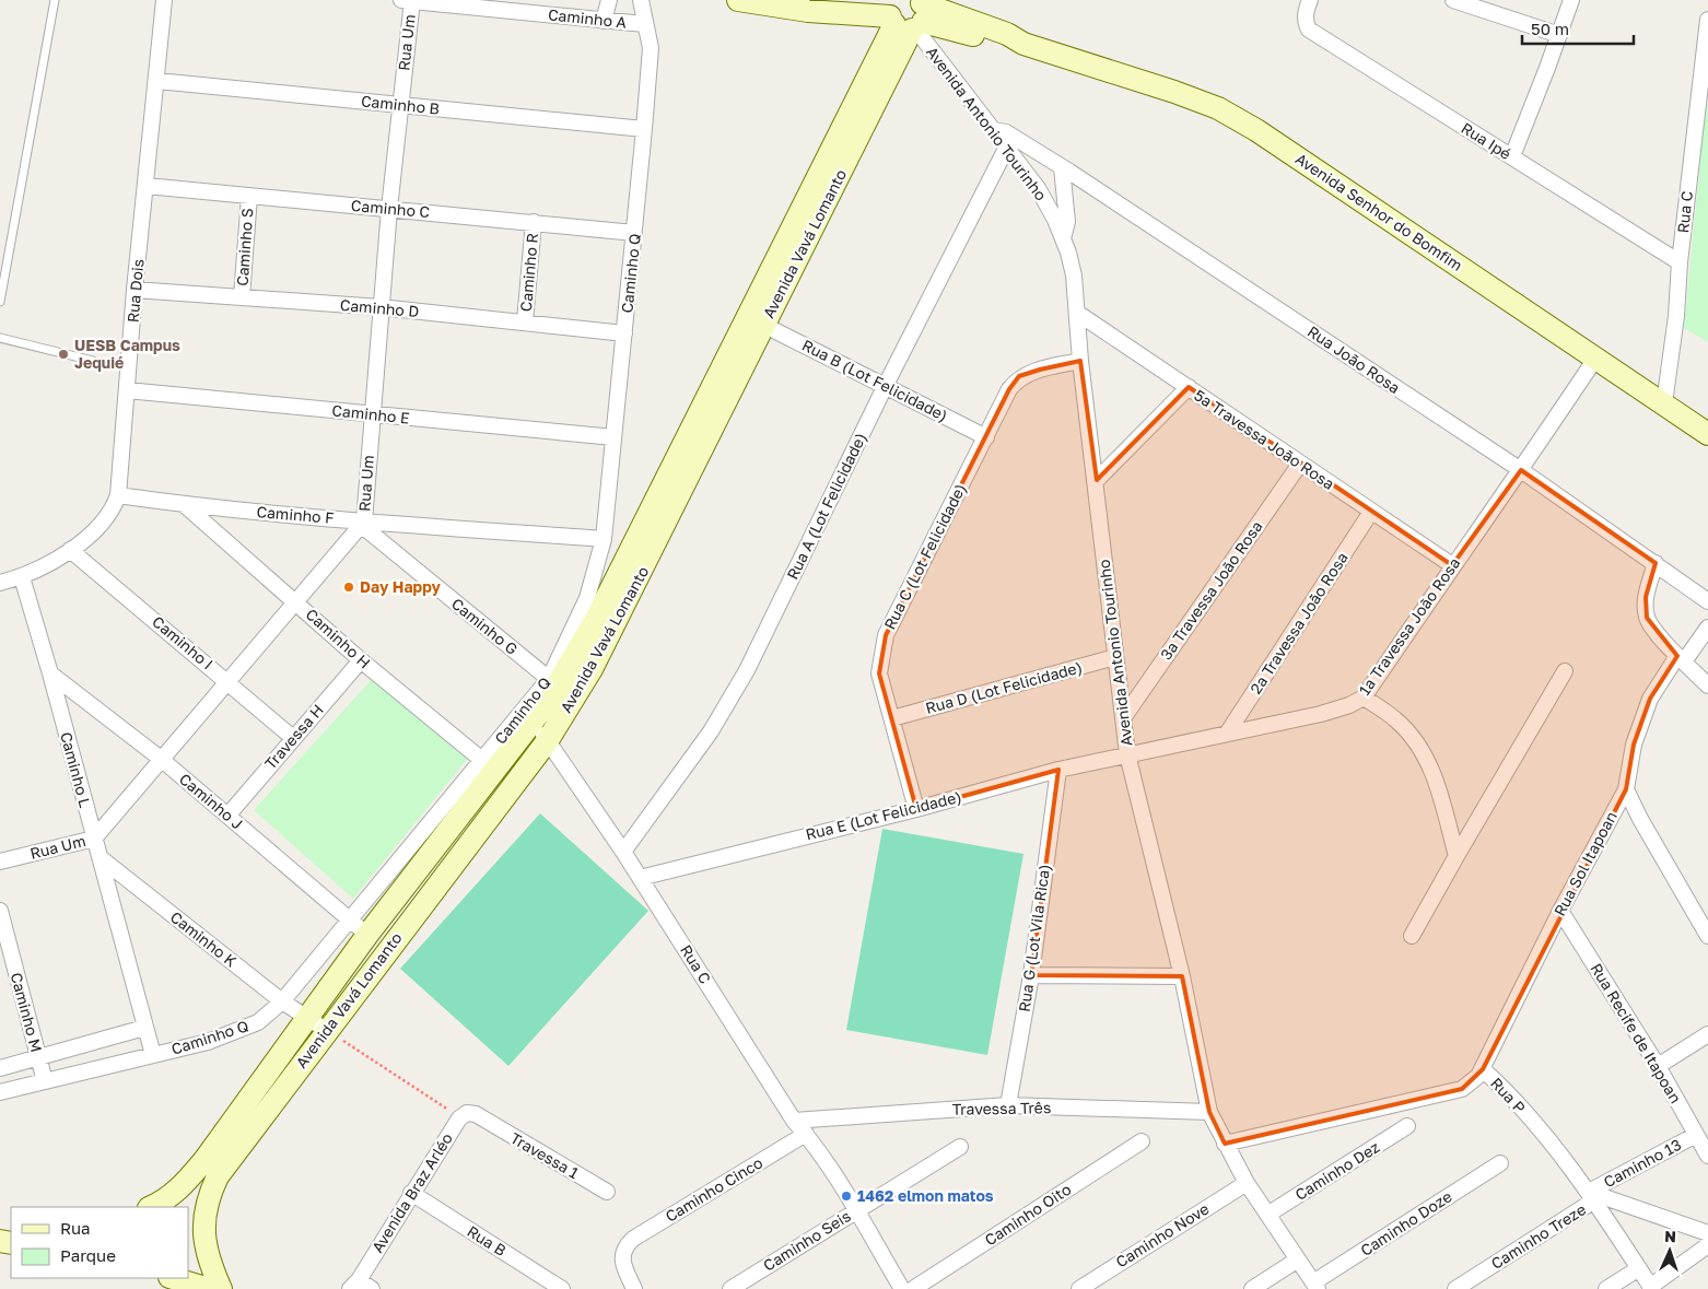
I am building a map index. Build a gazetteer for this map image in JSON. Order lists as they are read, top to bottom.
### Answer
{
  "streets": {
    "street": [
      "Caminho A",
      "Rua Um",
      "Caminho B",
      "Avenida Antonio Tourinho",
      "Rua Ipé",
      "Caminho C",
      "Avenida Senhor do Bomfim",
      "Rua C",
      "Avenida Vavá Lomanto",
      "Caminho S",
      "Caminho R",
      "Caminho Q",
      "Rua Dois",
      "Caminho D",
      "Rua João Rosa",
      "Rua B (Lot Felicidade)",
      "Caminho E",
      "5ª Travessa João Rosa",
      "Rua A (Lot Felicidade)",
      "Caminho F",
      "Rua C (Lot Felicidade)",
      "3ª Travessa João Rosa",
      "2ª Travessa João Rosa",
      "Caminho G",
      "1ª Travessa João Rosa",
      "Caminho H",
      "Caminho I",
      "Rua D (Lot Felicidade)",
      "Travessa H",
      "Caminho L",
      "Caminho J",
      "Rua E (Lot Felicidade)",
      "Rua Sol Itapoan",
      "Rua G (Lot Vila Rica)",
      "Caminho K",
      "Caminho M",
      "Rua Recife de Itapoan",
      "Rua P",
      "Travessa Três",
      "Travessa 1",
      "Caminho 13",
      "Caminho Dez",
      "Caminho Cinco",
      "Avenida Braz Arléo",
      "Caminho Oito",
      "Caminho Doze",
      "Caminho Nove",
      "Caminho Treze",
      "Rua B",
      "Caminho Seis"
    ]
  },
  "crossings": [
    ["Caminho A", "Rua Um"],
    ["Caminho A", "Caminho Q"],
    ["Rua Um", "Caminho B"],
    ["Rua Um", "Caminho C"],
    ["Rua Um", "Caminho D"],
    ["Rua Um", "Caminho E"],
    ["Rua Um", "Caminho F"],
    ["Rua Um", "Caminho G"],
    ["Rua Um", "Caminho H"],
    ["Rua Um", "Caminho I"],
    ["Rua Um", "Caminho L"],
    ["Rua Um", "Caminho J"],
    ["Caminho B", "Caminho Q"],
    ["Caminho B", "Rua Dois"],
    ["Avenida Antonio Tourinho", "Avenida Senhor do Bomfim"],
    ["Avenida Antonio Tourinho", "Avenida Vavá Lomanto"],
    ["Avenida Antonio Tourinho", "Rua João Rosa"],
    ["Avenida Antonio Tourinho", "5ª Travessa João Rosa"],
    ["Avenida Antonio Tourinho", "Rua A (Lot Felicidade)"],
    ["Avenida Antonio Tourinho", "Rua C (Lot Felicidade)"],
    ["Avenida Antonio Tourinho", "3ª Travessa João Rosa"],
    ["Avenida Antonio Tourinho", "1ª Travessa João Rosa"],
    ["Avenida Antonio Tourinho", "Rua D (Lot Felicidade)"],
    ["Avenida Antonio Tourinho", "Rua E (Lot Felicidade)"],
    ["Avenida Antonio Tourinho", "Rua P"],
    ["Avenida Antonio Tourinho", "Travessa Três"],
    ["Avenida Antonio Tourinho", "Caminho Dez"],
    ["Avenida Antonio Tourinho", "Caminho Doze"],
    ["Avenida Antonio Tourinho", "Caminho Nove"],
    ["Rua Ipé", "Rua C"],
    ["Caminho C", "Caminho S"],
    ["Caminho C", "Caminho R"],
    ["Caminho C", "Caminho Q"],
    ["Caminho C", "Rua Dois"],
    ["Avenida Senhor do Bomfim", "Rua C"],
    ["Avenida Senhor do Bomfim", "Avenida Vavá Lomanto"],
    ["Avenida Senhor do Bomfim", "1ª Travessa João Rosa"],
    ["Rua C", "Avenida Vavá Lomanto"],
    ["Rua C", "Rua A (Lot Felicidade)"],
    ["Rua C", "Rua E (Lot Felicidade)"],
    ["Rua C", "Travessa Três"],
    ["Rua C", "Caminho Cinco"],
    ["Rua C", "Caminho Seis"],
    ["Avenida Vavá Lomanto", "Caminho Q"],
    ["Avenida Vavá Lomanto", "Rua B (Lot Felicidade)"],
    ["Avenida Vavá Lomanto", "Caminho G"],
    ["Avenida Vavá Lomanto", "Caminho H"],
    ["Avenida Vavá Lomanto", "Caminho J"],
    ["Avenida Vavá Lomanto", "Caminho K"],
    ["Caminho S", "Caminho D"],
    ["Caminho R", "Caminho D"],
    ["Caminho Q", "Caminho D"],
    ["Caminho Q", "Caminho E"],
    ["Caminho Q", "Caminho F"],
    ["Caminho Q", "Caminho G"],
    ["Caminho Q", "Caminho H"],
    ["Caminho Q", "Caminho L"],
    ["Caminho Q", "Caminho J"],
    ["Caminho Q", "Caminho K"],
    ["Caminho Q", "Caminho M"],
    ["Rua Dois", "Caminho D"],
    ["Rua Dois", "Caminho E"],
    ["Rua Dois", "Caminho F"],
    ["Rua Dois", "Caminho I"],
    ["Rua Dois", "Caminho L"],
    ["Rua João Rosa", "1ª Travessa João Rosa"],
    ["Rua B (Lot Felicidade)", "Rua A (Lot Felicidade)"],
    ["Rua B (Lot Felicidade)", "Rua C (Lot Felicidade)"],
    ["5ª Travessa João Rosa", "3ª Travessa João Rosa"],
    ["5ª Travessa João Rosa", "2ª Travessa João Rosa"],
    ["5ª Travessa João Rosa", "1ª Travessa João Rosa"],
    ["Caminho F", "Caminho G"],
    ["Caminho F", "Caminho H"],
    ["Rua C (Lot Felicidade)", "Rua D (Lot Felicidade)"],
    ["Rua C (Lot Felicidade)", "Rua E (Lot Felicidade)"],
    ["2ª Travessa João Rosa", "1ª Travessa João Rosa"],
    ["1ª Travessa João Rosa", "Rua E (Lot Felicidade)"],
    ["Caminho H", "Travessa H"],
    ["Caminho I", "Travessa H"],
    ["Travessa H", "Caminho J"],
    ["Caminho L", "Caminho J"],
    ["Caminho L", "Caminho K"],
    ["Rua E (Lot Felicidade)", "Rua G (Lot Vila Rica)"],
    ["Rua Sol Itapoan", "Rua Recife de Itapoan"],
    ["Rua Sol Itapoan", "Rua P"],
    ["Rua G (Lot Vila Rica)", "Travessa Três"],
    ["Rua Recife de Itapoan", "Caminho 13"],
    ["Rua P", "Caminho 13"],
    ["Rua P", "Caminho Treze"],
    ["Travessa 1", "Avenida Braz Arléo"],
    ["Caminho 13", "Caminho Treze"],
    ["Avenida Braz Arléo", "Rua B"]
  ],
  "places": ["UESB Campus Jequié", "Day Happy", "1462 elmon matos"],
  "legend": ["Rua", "Parque"],
  "scale_bar": "50 m",
  "north": "top"
}
